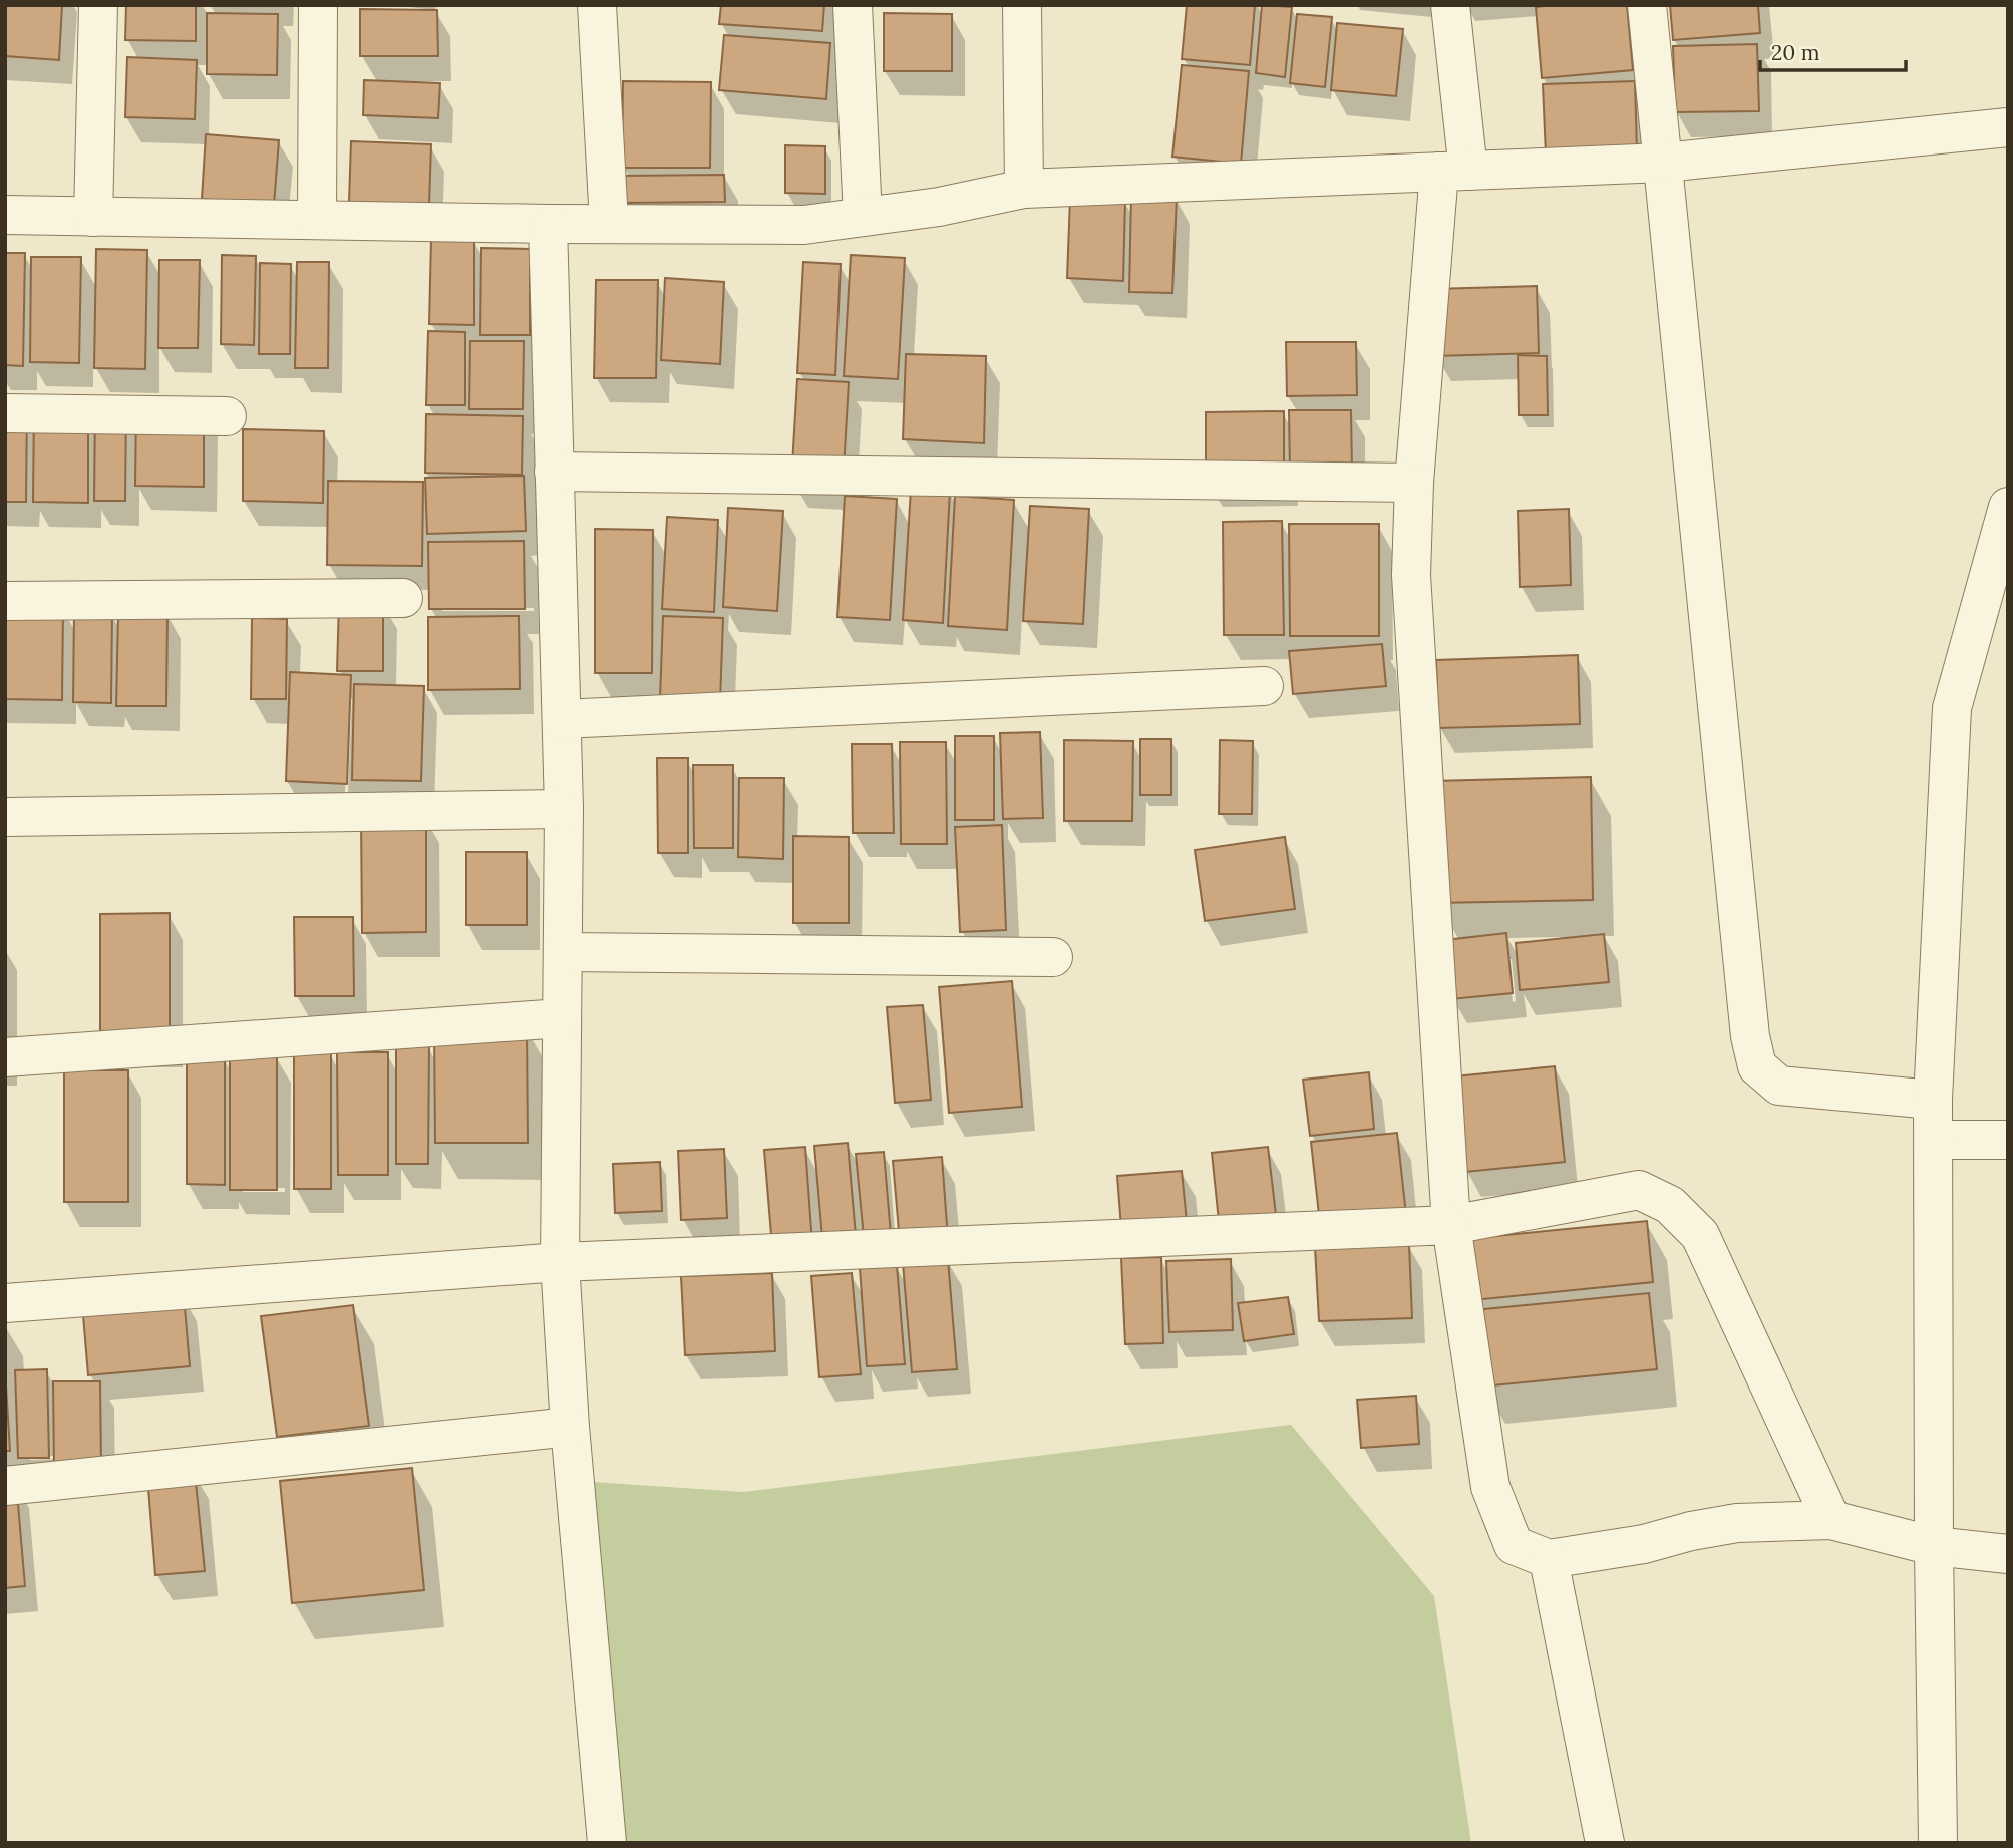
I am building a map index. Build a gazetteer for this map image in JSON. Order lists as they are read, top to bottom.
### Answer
{
  "scale_bar": "20 m"
}
